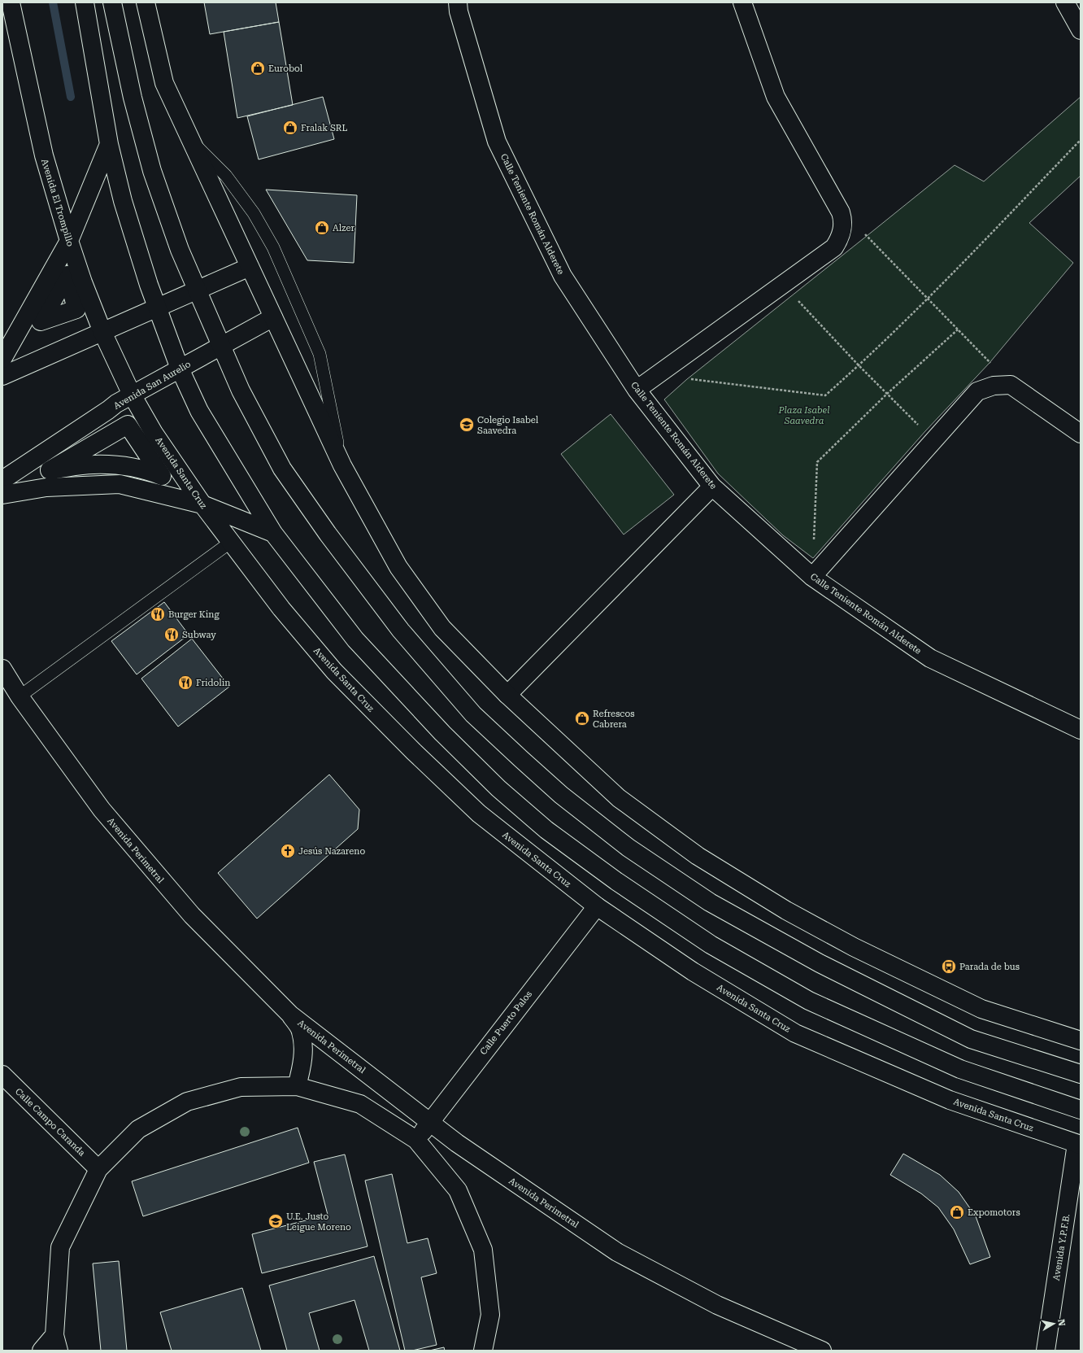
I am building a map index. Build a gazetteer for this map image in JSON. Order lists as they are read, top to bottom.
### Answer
{
  "streets": {
    "main road": [
      "Avenida El Trompillo",
      "Calle Teniente Román Alderete",
      "Avenida San Aurelio",
      "Avenida Santa Cruz",
      "Avenida Perimetral",
      "Calle Puerto Palos",
      "Calle Campo Caranda",
      "Avenida Y.P.F.B."
    ]
  },
  "crossings": [
    ["Avenida El Trompillo", "Avenida San Aurelio"],
    ["Avenida El Trompillo", "Avenida Santa Cruz"],
    ["Avenida San Aurelio", "Avenida Santa Cruz"],
    ["Avenida Santa Cruz", "Calle Puerto Palos"],
    ["Avenida Santa Cruz", "Avenida Y.P.F.B."],
    ["Avenida Perimetral", "Calle Puerto Palos"]
  ],
  "parks": ["Plaza Isabel Saavedra"],
  "places": {
    "shop": [
      "Eurobol",
      "Fralak SRL",
      "Alzer",
      "Refrescos Cabrera",
      "Expomotors"
    ],
    "school or university": ["Colegio Isabel Saavedra", "U.E. Justo Leigue Moreno"],
    "restaurant": ["Burger King", "Subway", "Fridolin"],
    "church": ["Jesús Nazareno"],
    "bus stop": ["Parada de bus"]
  },
  "north": "right"
}
